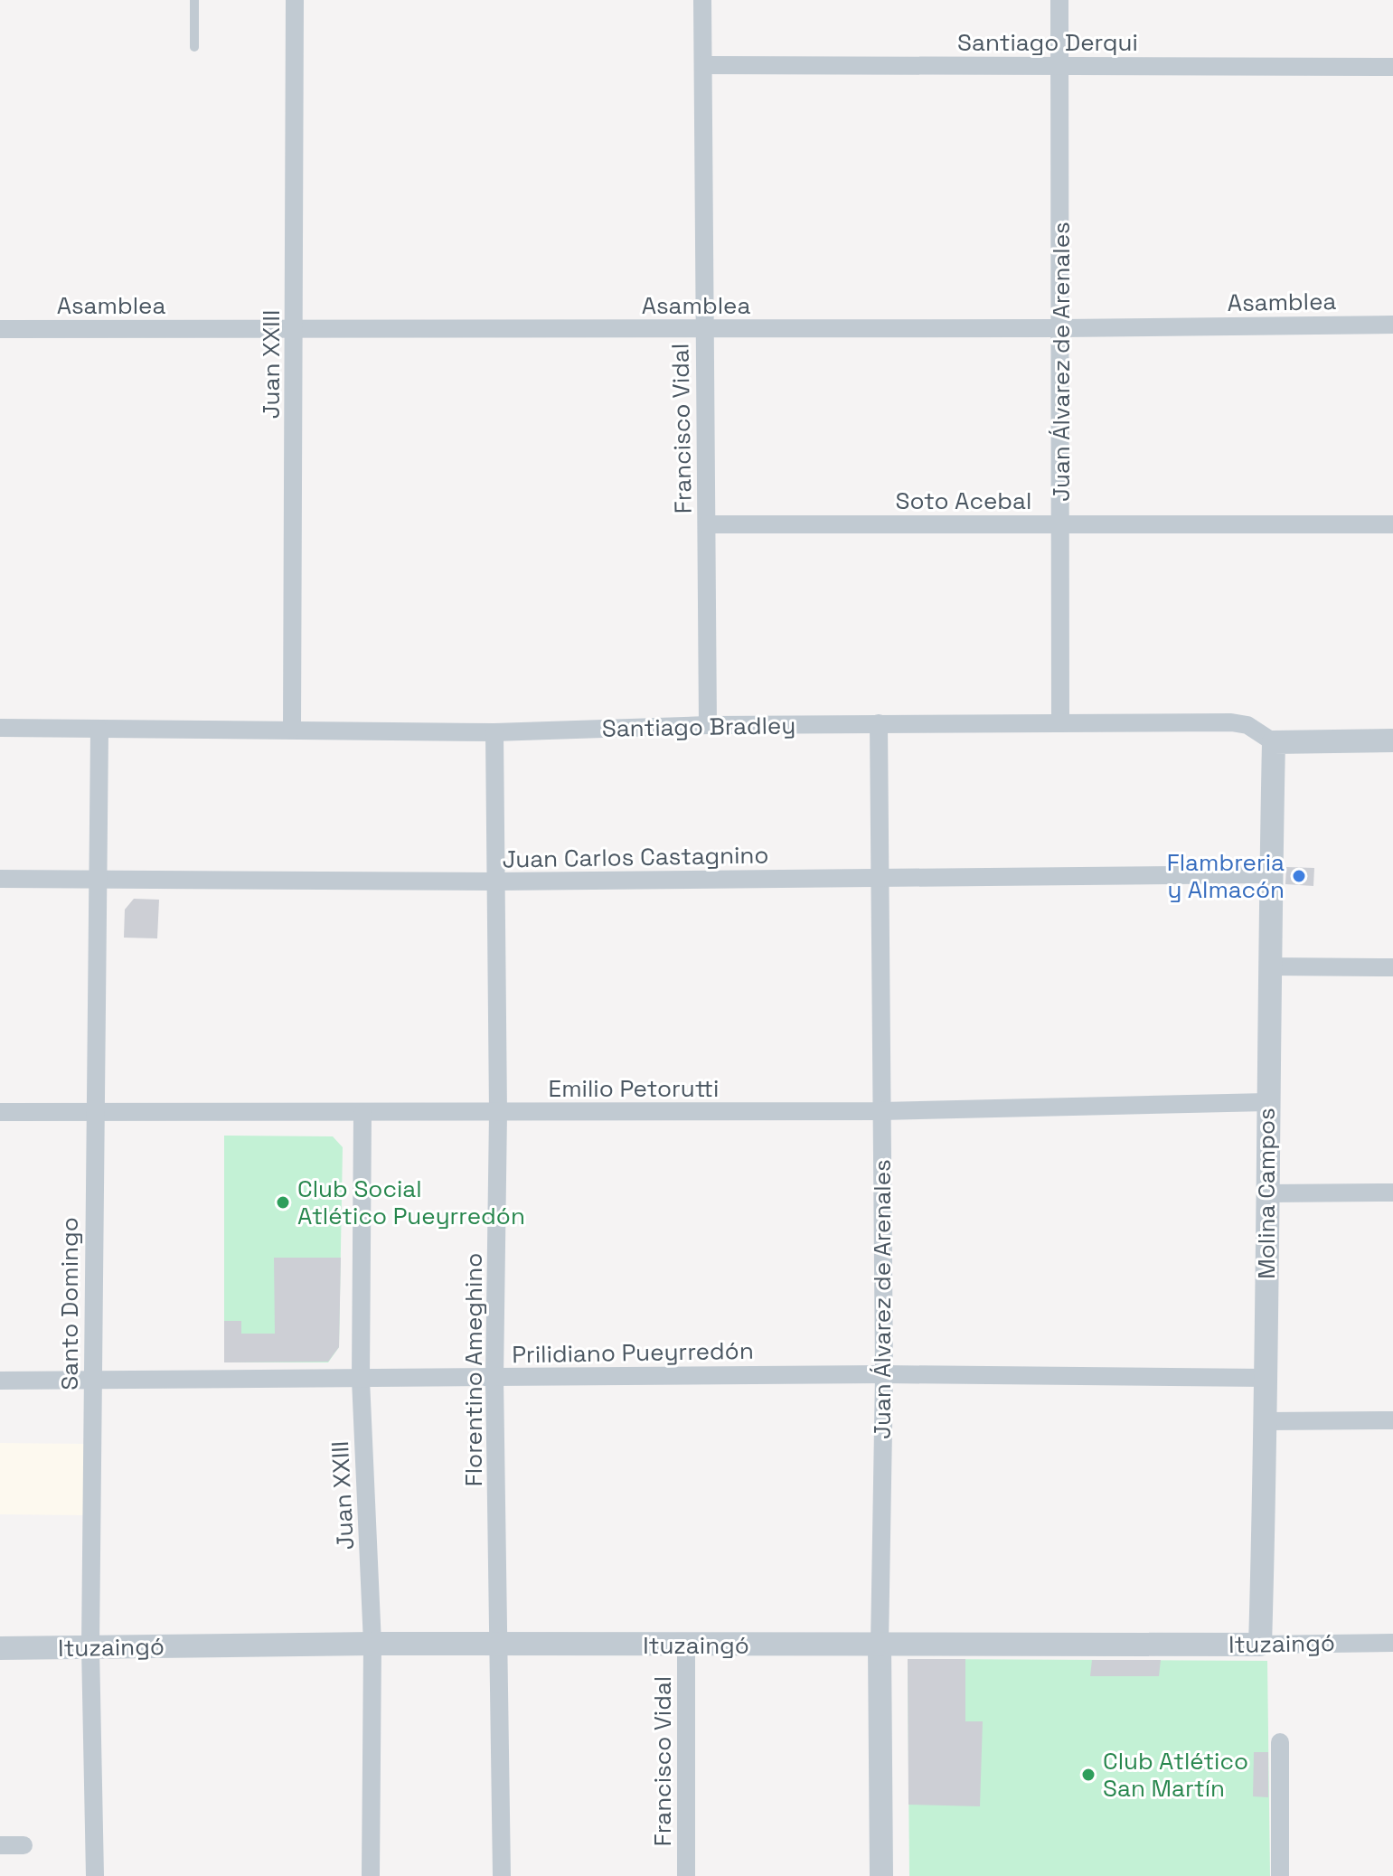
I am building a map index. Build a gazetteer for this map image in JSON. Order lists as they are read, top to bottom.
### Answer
{
  "streets": {
    "street": [
      "Santiago Derqui",
      "Asamblea",
      "Juan Álvarez de Arenales",
      "Juan XXIII",
      "Francisco Vidal",
      "Soto Acebal",
      "Santiago Bradley",
      "Juan Carlos Castagnino",
      "Emilio Petorutti",
      "Molina Campos",
      "Santo Domingo",
      "Prilidiano Pueyrredón",
      "Florentino Ameghino",
      "Ituzaingó"
    ]
  },
  "crossings": [
    ["Santiago Derqui", "Juan Álvarez de Arenales"],
    ["Santiago Derqui", "Francisco Vidal"],
    ["Asamblea", "Juan Álvarez de Arenales"],
    ["Asamblea", "Juan XXIII"],
    ["Asamblea", "Francisco Vidal"],
    ["Juan Álvarez de Arenales", "Soto Acebal"],
    ["Juan Álvarez de Arenales", "Santiago Bradley"],
    ["Juan Álvarez de Arenales", "Juan Carlos Castagnino"],
    ["Juan Álvarez de Arenales", "Emilio Petorutti"],
    ["Juan Álvarez de Arenales", "Prilidiano Pueyrredón"],
    ["Juan Álvarez de Arenales", "Ituzaingó"],
    ["Juan XXIII", "Santiago Bradley"],
    ["Juan XXIII", "Emilio Petorutti"],
    ["Juan XXIII", "Prilidiano Pueyrredón"],
    ["Juan XXIII", "Ituzaingó"],
    ["Francisco Vidal", "Soto Acebal"],
    ["Francisco Vidal", "Santiago Bradley"],
    ["Francisco Vidal", "Ituzaingó"],
    ["Santiago Bradley", "Molina Campos"],
    ["Santiago Bradley", "Santo Domingo"],
    ["Santiago Bradley", "Florentino Ameghino"],
    ["Juan Carlos Castagnino", "Molina Campos"],
    ["Juan Carlos Castagnino", "Santo Domingo"],
    ["Juan Carlos Castagnino", "Florentino Ameghino"],
    ["Emilio Petorutti", "Molina Campos"],
    ["Emilio Petorutti", "Santo Domingo"],
    ["Emilio Petorutti", "Florentino Ameghino"],
    ["Molina Campos", "Prilidiano Pueyrredón"],
    ["Molina Campos", "Ituzaingó"],
    ["Santo Domingo", "Prilidiano Pueyrredón"],
    ["Santo Domingo", "Ituzaingó"],
    ["Prilidiano Pueyrredón", "Florentino Ameghino"],
    ["Florentino Ameghino", "Ituzaingó"]
  ],
  "places": ["Flambreria y Almacón", "Club Social Atlético Pueyrredón", "Club Atlético San Martín"]
}
